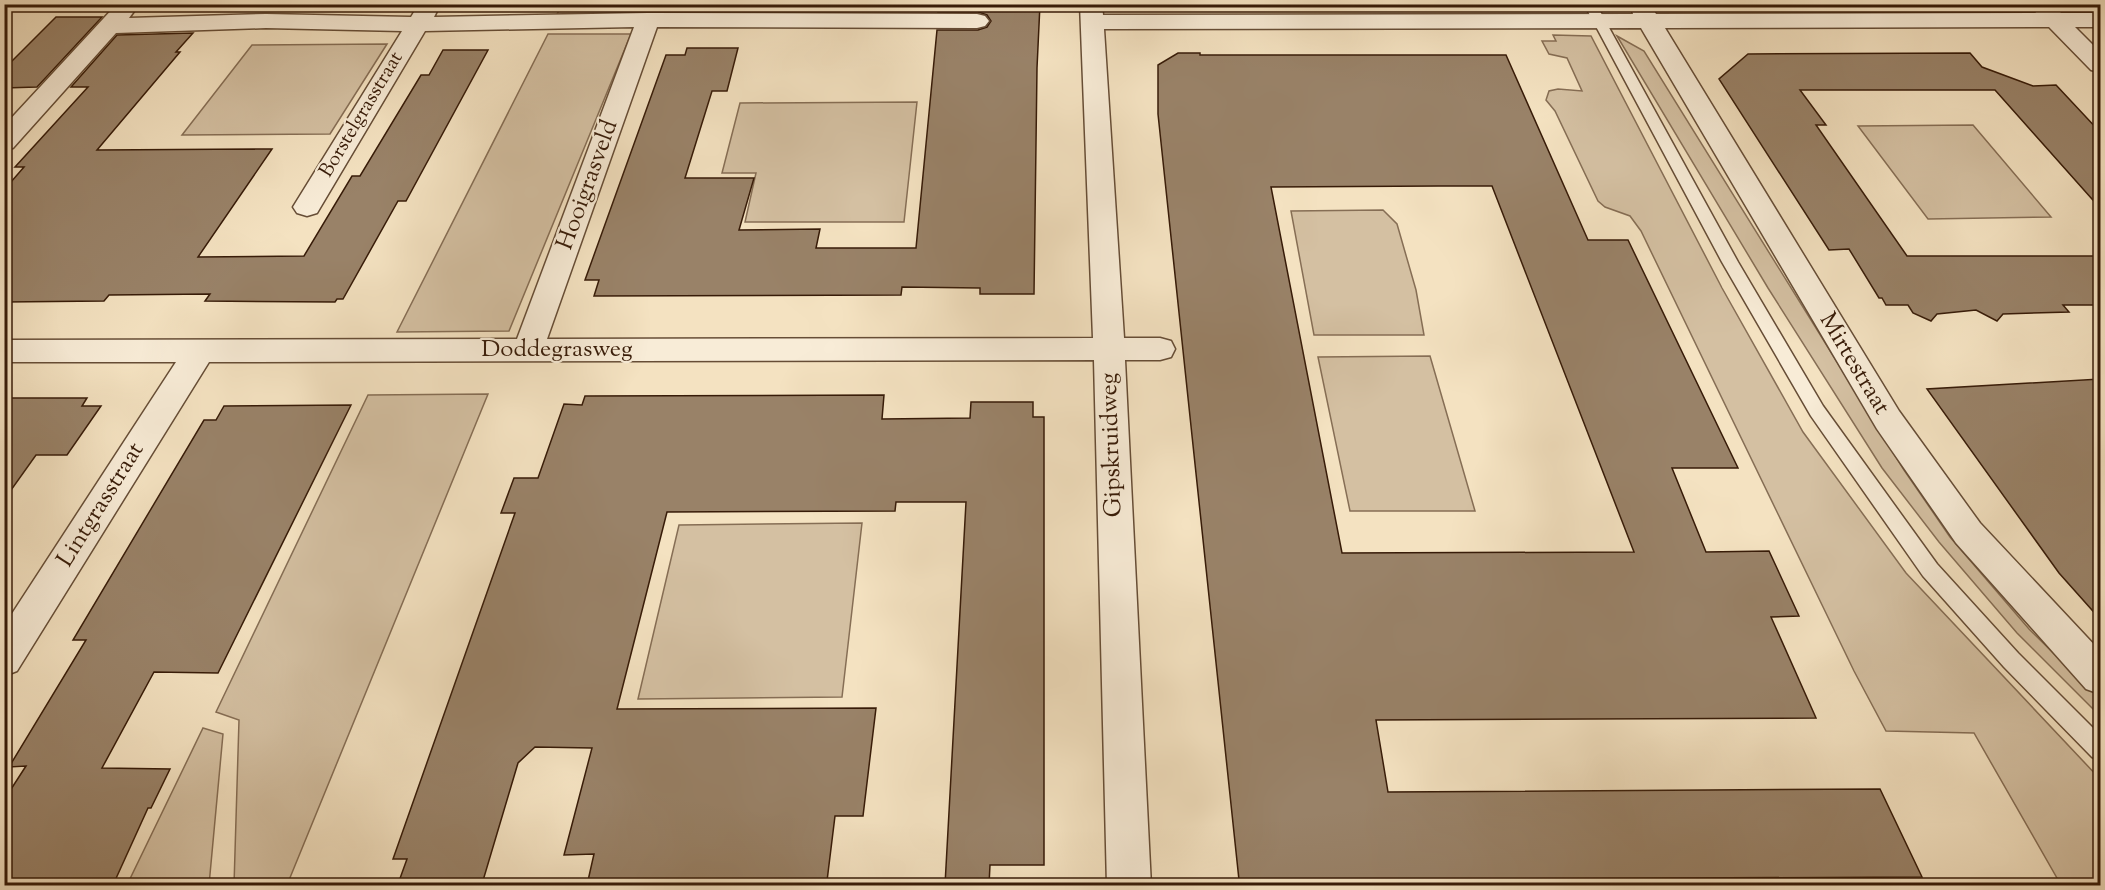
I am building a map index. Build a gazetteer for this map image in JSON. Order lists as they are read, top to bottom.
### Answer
{
  "streets": {
    "street": [
      "Borstelgrasstraat",
      "Hooigrasveld",
      "Doddegrasweg",
      "Mirtestraat",
      "Gipskruidweg",
      "Lintgrasstraat"
    ]
  },
  "crossings": [
    ["Borstelgrasstraat", "Hooigrasveld"],
    ["Hooigrasveld", "Doddegrasweg"],
    ["Doddegrasweg", "Gipskruidweg"],
    ["Doddegrasweg", "Lintgrasstraat"]
  ]
}
